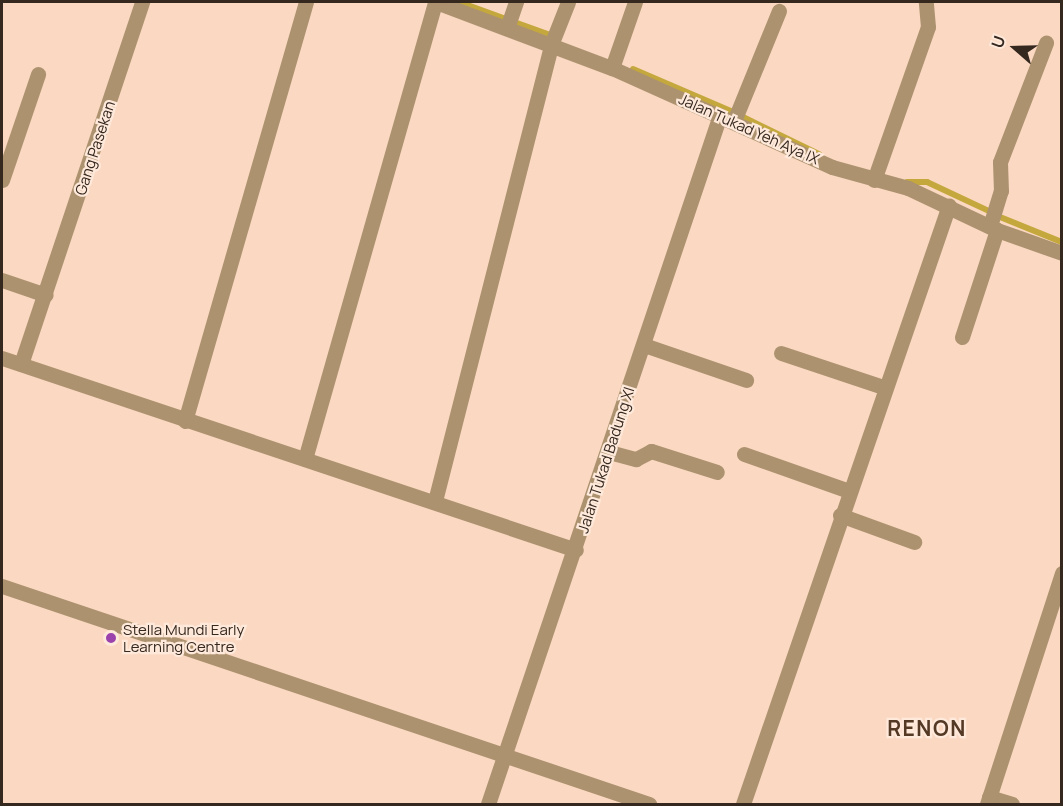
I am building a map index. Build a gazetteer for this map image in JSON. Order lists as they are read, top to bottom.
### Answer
{
  "streets": {
    "street": ["Jalan Tukad Yeh Aya IX", "Gang Pasekan", "Jalan Tukad Badung XI"]
  },
  "crossings": [
    ["Jalan Tukad Yeh Aya IX", "Jalan Tukad Badung XI"]
  ],
  "districts": ["RENON"],
  "places": ["Stella Mundi Early Learning Centre"],
  "north": "left"
}
